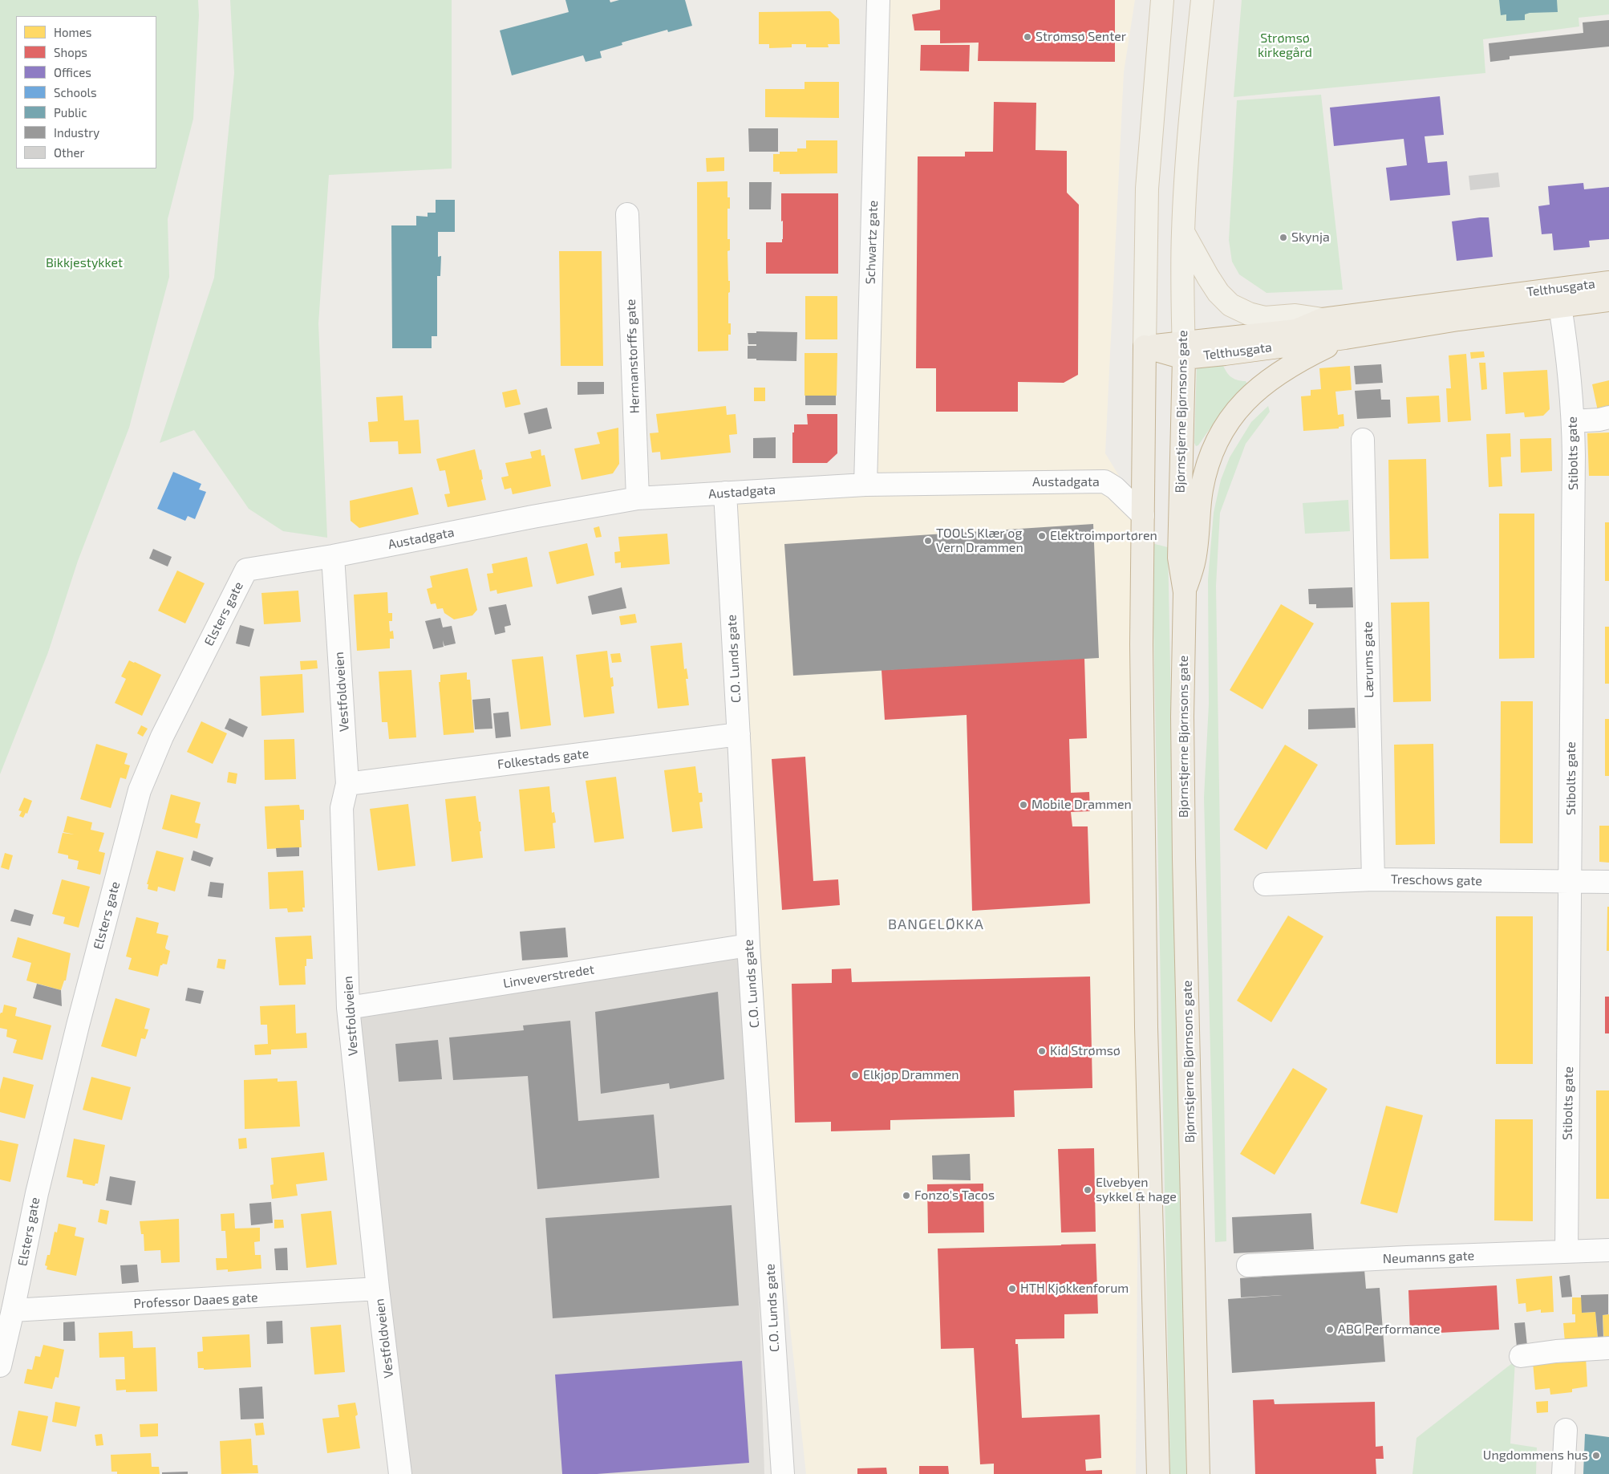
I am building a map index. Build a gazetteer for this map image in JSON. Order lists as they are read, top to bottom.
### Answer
{
  "streets": {
    "highway": ["Telthusgata", "Bjørnstjerne Bjørnsons gate"],
    "street": [
      "Schwartz gate",
      "Hermanstorffs gate",
      "Stibolts gate",
      "Austadgata",
      "Elsters gate",
      "C.O. Lunds gate",
      "Lærums gate",
      "Vestfoldveien",
      "Folkestads gate",
      "Treschows gate",
      "Linveverstredet",
      "Neumanns gate",
      "Professor Daaes gate"
    ]
  },
  "crossings": [
    ["Schwartz gate", "Austadgata"],
    ["Telthusgata", "Bjørnstjerne Bjørnsons gate"],
    ["Telthusgata", "Stibolts gate"],
    ["Hermanstorffs gate", "Austadgata"],
    ["Stibolts gate", "Treschows gate"],
    ["Stibolts gate", "Neumanns gate"],
    ["Austadgata", "Elsters gate"],
    ["Austadgata", "C.O. Lunds gate"],
    ["Austadgata", "Vestfoldveien"],
    ["Elsters gate", "Vestfoldveien"],
    ["Elsters gate", "Professor Daaes gate"],
    ["C.O. Lunds gate", "Folkestads gate"],
    ["C.O. Lunds gate", "Linveverstredet"],
    ["Lærums gate", "Treschows gate"],
    ["Vestfoldveien", "Folkestads gate"],
    ["Vestfoldveien", "Linveverstredet"],
    ["Vestfoldveien", "Professor Daaes gate"]
  ],
  "districts": ["BANGELØKKA"],
  "parks": ["Strømsø kirkegård", "Bikkjestykket"],
  "places": [
    "Strømsø Senter",
    "Skynja",
    "Elektroimportøren",
    "TOOLS Klær og Vern Drammen",
    "Mobile Drammen",
    "Kid Strømsø",
    "Elkjøp Drammen",
    "Elvebyen sykkel & hage",
    "Fonzo's Tacos",
    "HTH Kjøkkenforum",
    "ABG Performance",
    "Ungdommens hus"
  ],
  "legend": [
    "Homes",
    "Shops",
    "Offices",
    "Schools",
    "Public",
    "Industry",
    "Other"
  ]
}
